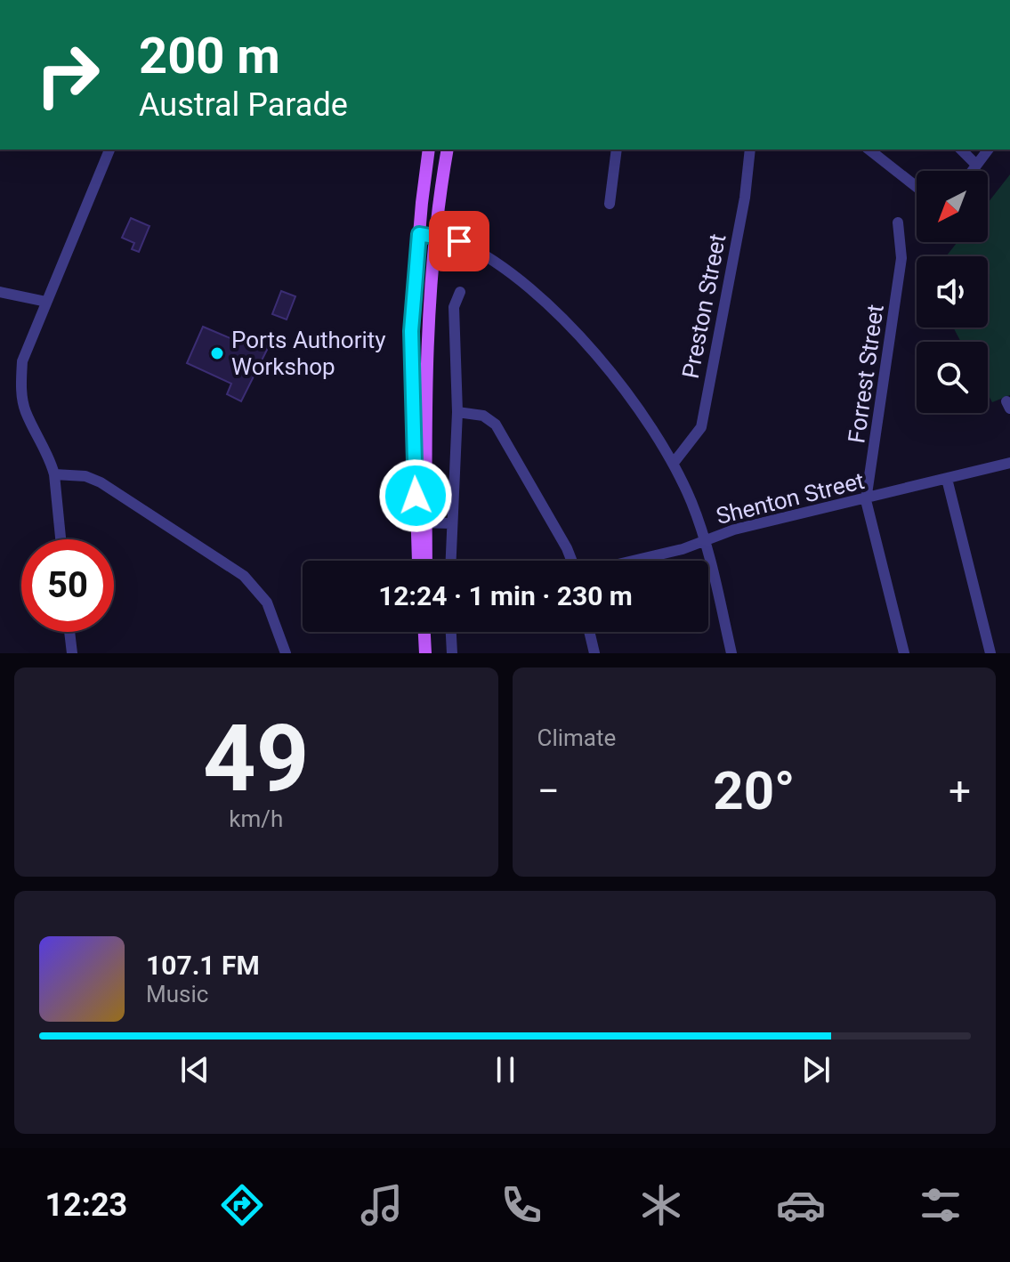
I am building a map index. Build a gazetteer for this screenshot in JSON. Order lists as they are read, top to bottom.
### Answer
{
  "streets": {
    "street": ["Preston Street", "Forrest Street", "Shenton Street"]
  },
  "crossings": [
    ["Forrest Street", "Shenton Street"]
  ],
  "places": ["Ports Authority Workshop"],
  "north": "bottom left",
  "page": {
    "turn": ["200 m", "Austral Parade"],
    "limit": "50",
    "trip": "12:24 · 1 min · 230 m",
    "tile": [
      ["49", "km/h"],
      "Climate"
    ],
    "heat": ["−", "20°", "+"],
    "song": ["107.1 FM", "Music"],
    "tabs": "12:23"
  }
}
